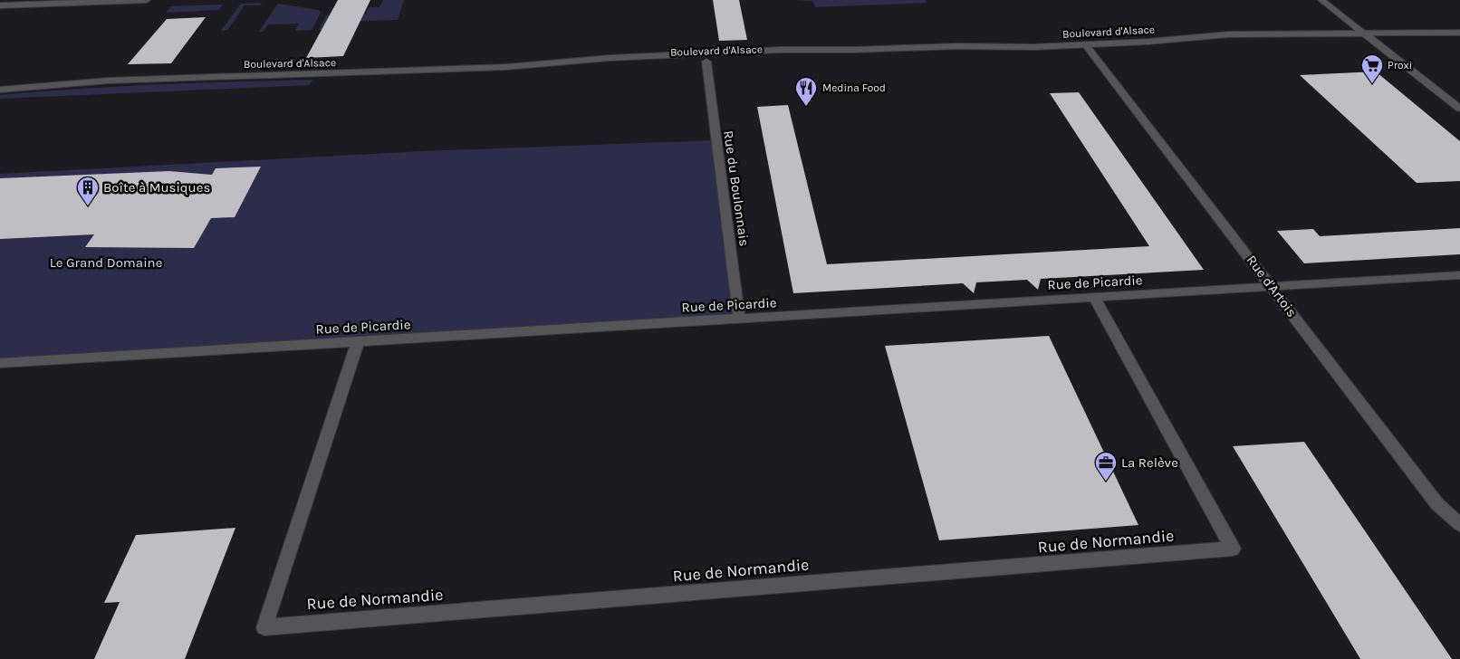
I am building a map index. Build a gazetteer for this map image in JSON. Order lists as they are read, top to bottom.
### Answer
{
  "streets": {
    "street": [
      "Boulevard d'Alsace",
      "Rue du Boulonnais",
      "Rue de Picardie",
      "Rue d'Artois",
      "Rue de Normandie"
    ]
  },
  "crossings": [
    ["Boulevard d'Alsace", "Rue du Boulonnais"],
    ["Boulevard d'Alsace", "Rue d'Artois"],
    ["Rue du Boulonnais", "Rue de Picardie"],
    ["Rue de Picardie", "Rue d'Artois"],
    ["Rue de Picardie", "Rue de Normandie"]
  ],
  "parks": ["Le Grand Domaine"],
  "places": {
    "supermarket": ["Proxi"],
    "restaurant": ["Medina Food"],
    "building": ["Boîte à Musiques"],
    "office": ["La Relève"]
  }
}
